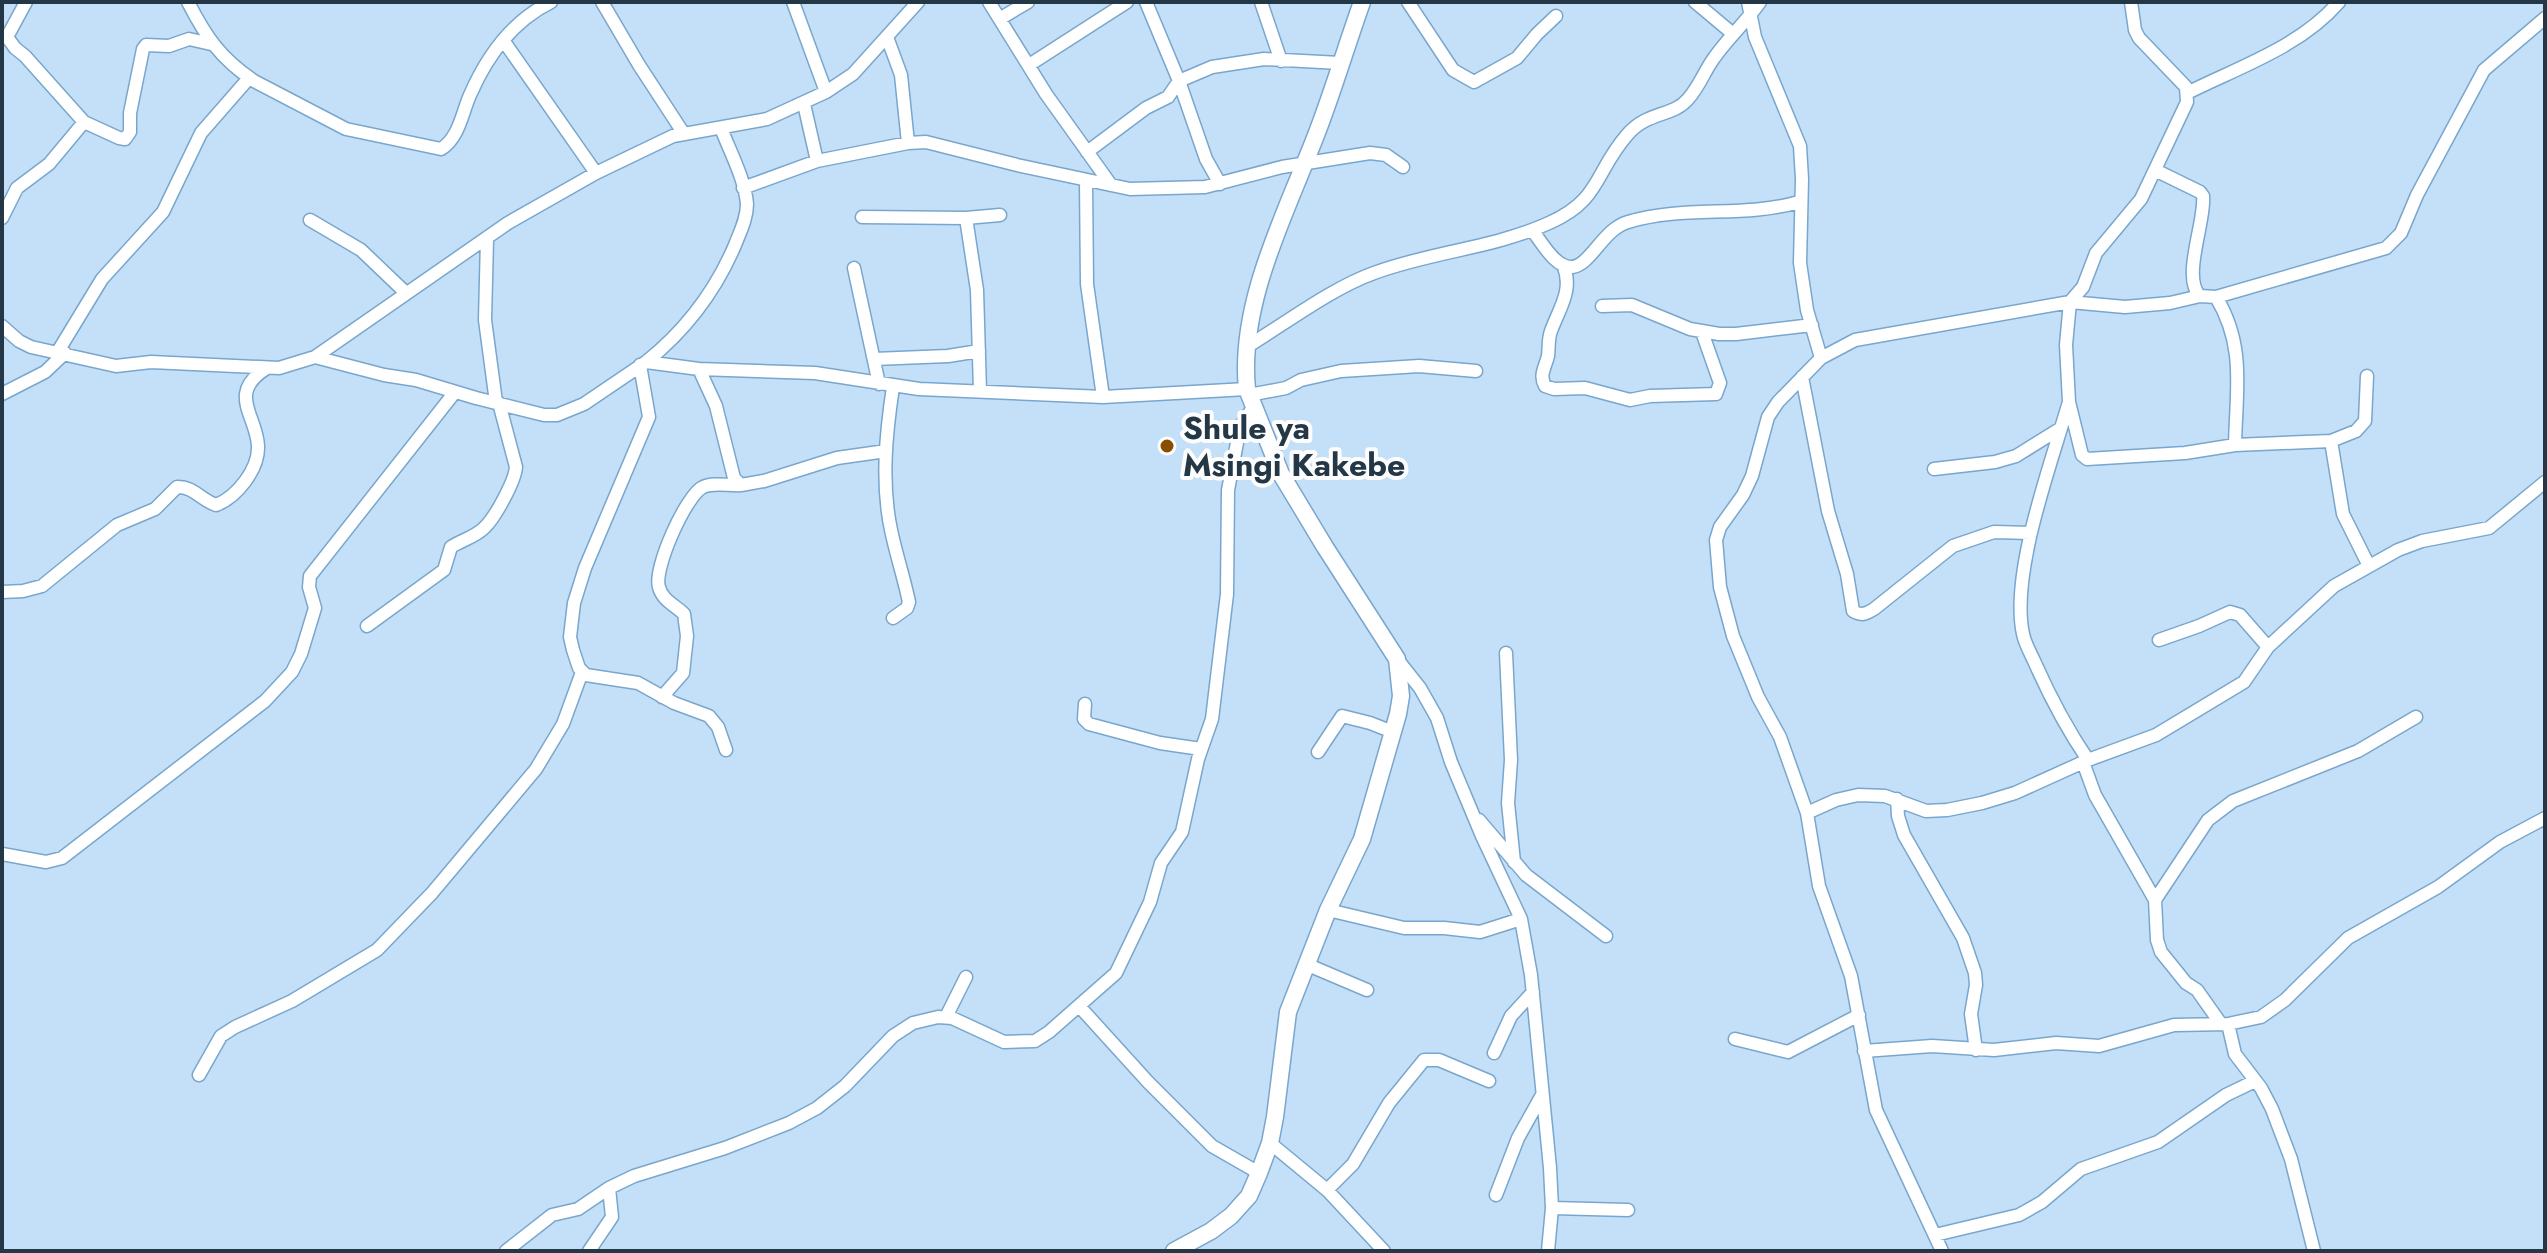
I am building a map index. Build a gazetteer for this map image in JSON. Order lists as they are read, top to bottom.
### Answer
{
  "places": ["Shule ya Msingi Kakebe"]
}
